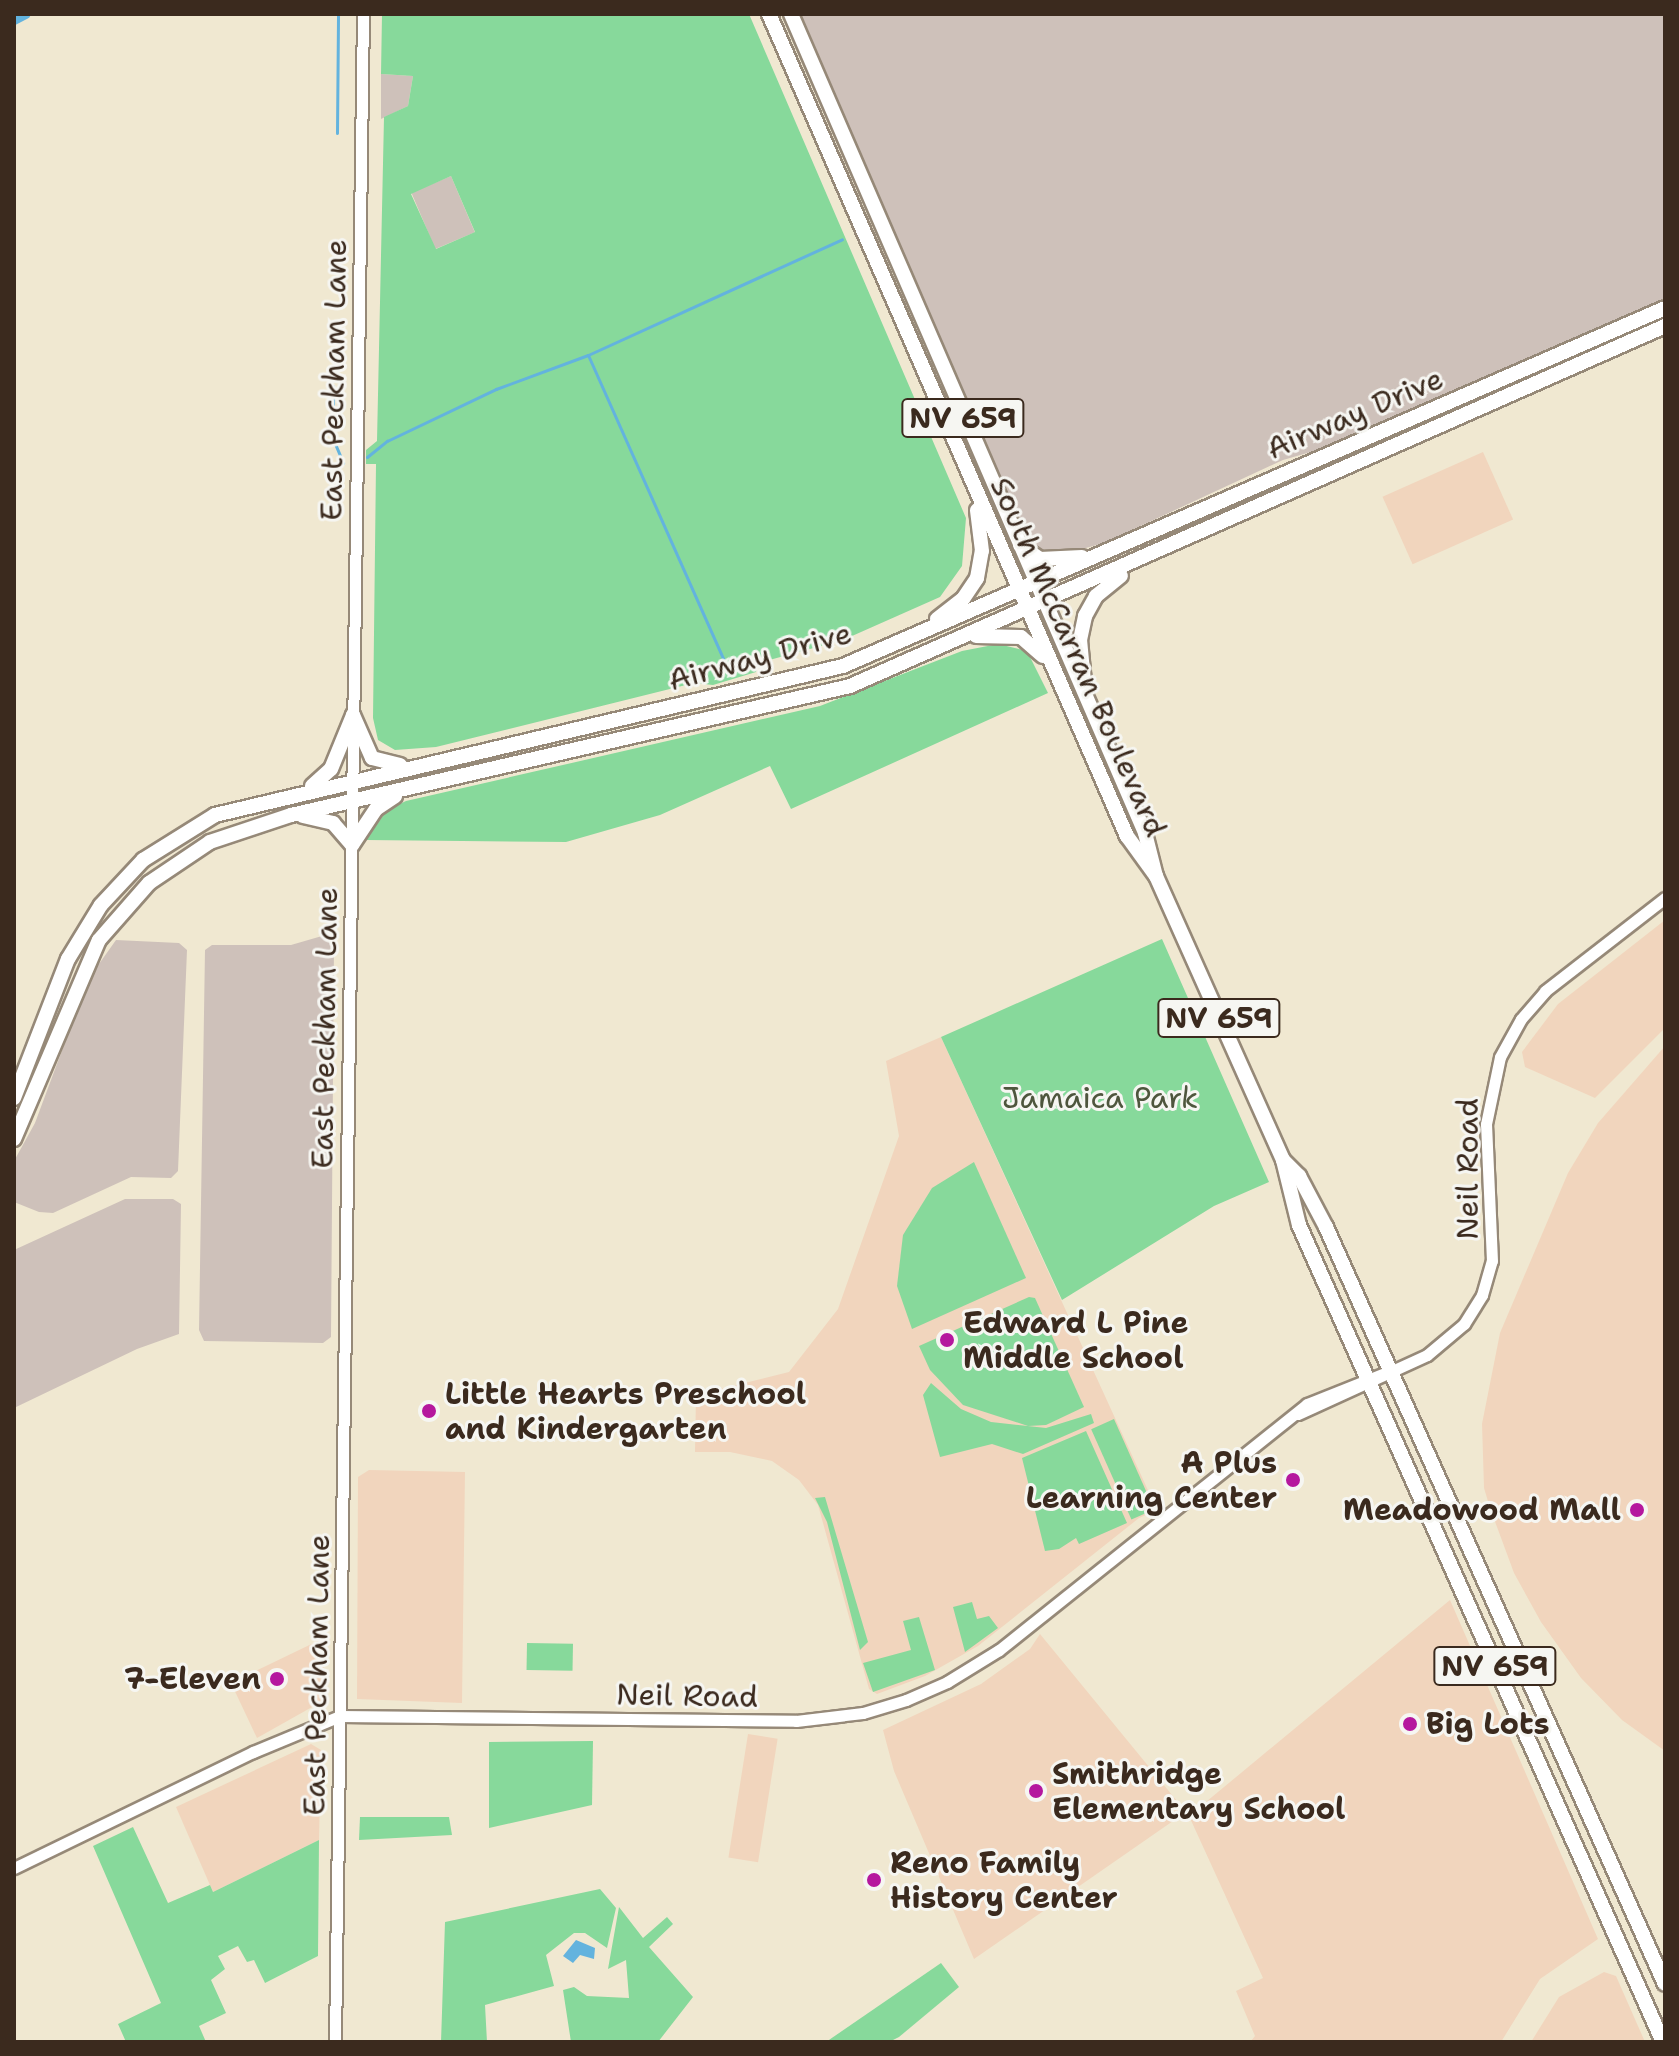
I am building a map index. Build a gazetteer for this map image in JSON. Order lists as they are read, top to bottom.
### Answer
{
  "streets": {
    "main road": ["Airway Drive", "NV 659", "South McCarran Boulevard"],
    "street": ["East Peckham Lane", "Neil Road"]
  },
  "crossings": [
    ["East Peckham Lane", "Airway Drive"],
    ["East Peckham Lane", "Neil Road"],
    ["Airway Drive", "South McCarran Boulevard"],
    ["South McCarran Boulevard", "Neil Road"]
  ],
  "parks": ["Jamaica Park"],
  "places": [
    "Edward L Pine Middle School",
    "Little Hearts Preschool and Kindergarten",
    "A Plus Learning Center",
    "Meadowood Mall",
    "7-Eleven",
    "Big Lots",
    "Smithridge Elementary School",
    "Reno Family History Center"
  ]
}
